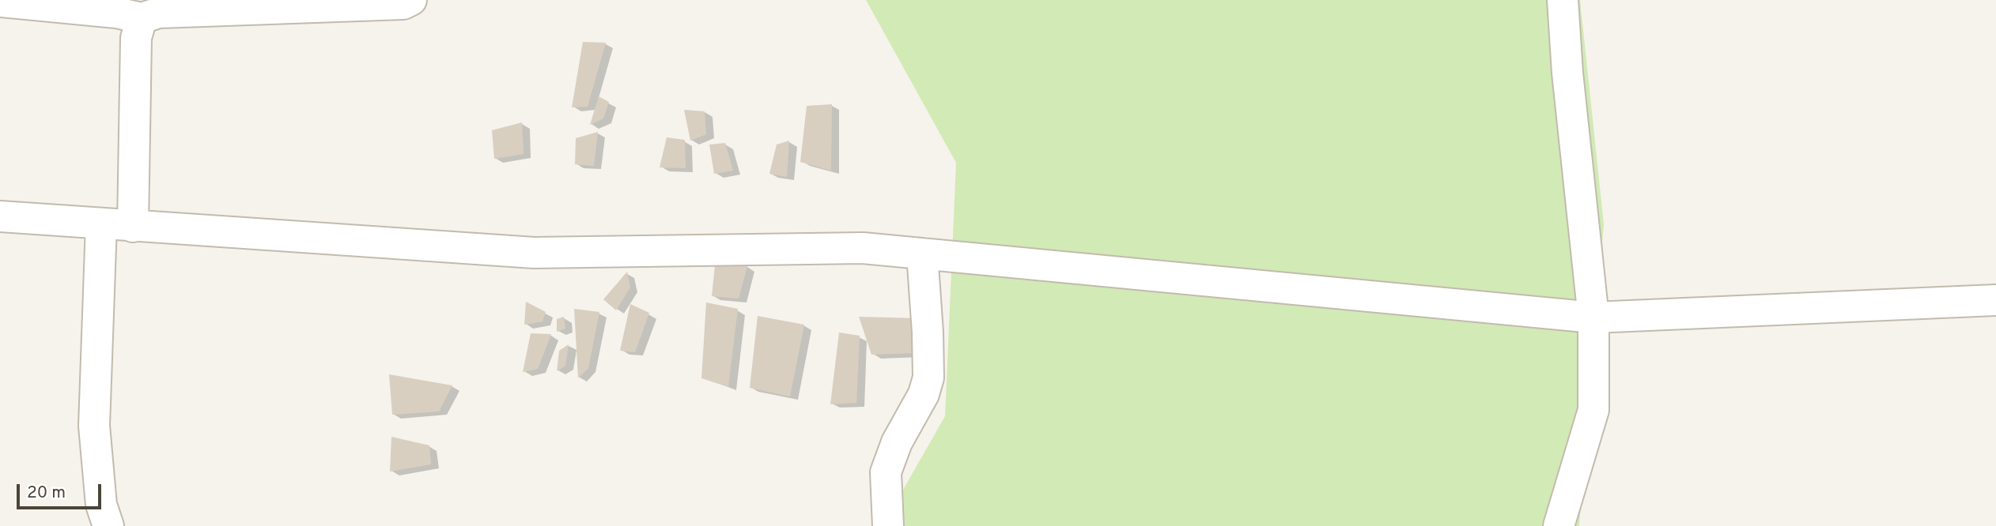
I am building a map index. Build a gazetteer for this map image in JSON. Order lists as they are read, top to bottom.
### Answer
{
  "scale_bar": "20 m"
}
